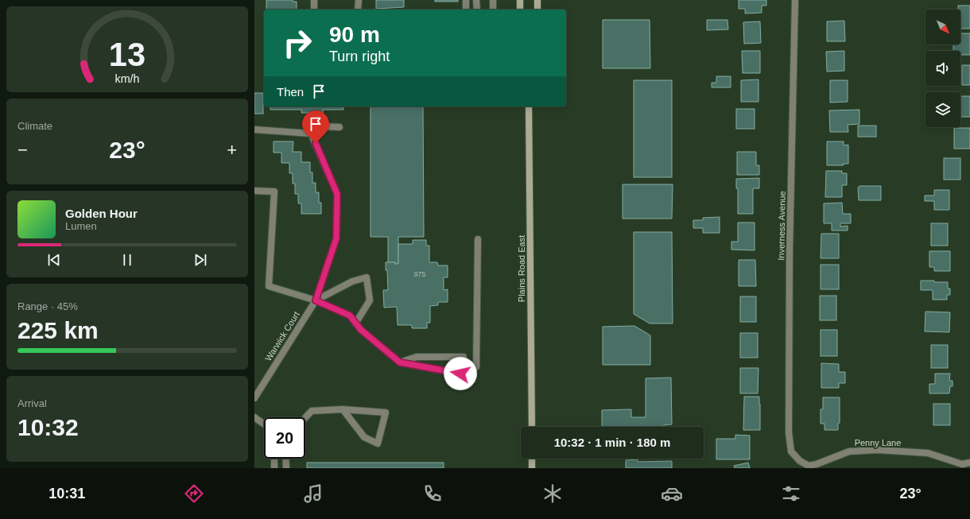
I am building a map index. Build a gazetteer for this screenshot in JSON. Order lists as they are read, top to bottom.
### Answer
{
  "streets": {
    "main road": ["Plains Road East"],
    "street": ["Inverness Avenue", "Warwick Court", "Penny Lane"]
  },
  "crossings": [
    ["Inverness Avenue", "Penny Lane"]
  ],
  "house_numbers": ["975"],
  "north": "bottom right",
  "page": {
    "turn": ["90 m", "Turn right"],
    "then": "Then",
    "tile": [
      "Climate",
      ["Range · 45%", "225 km"],
      ["Arrival", "10:32"]
    ],
    "heat": ["−", "23°", "+"],
    "song": ["Golden Hour", "Lumen"],
    "limit": "20",
    "trip": "10:32 · 1 min · 180 m",
    "tabs": ["10:31", "23°"],
    "gauge": ["13", "km/h"]
  }
}
